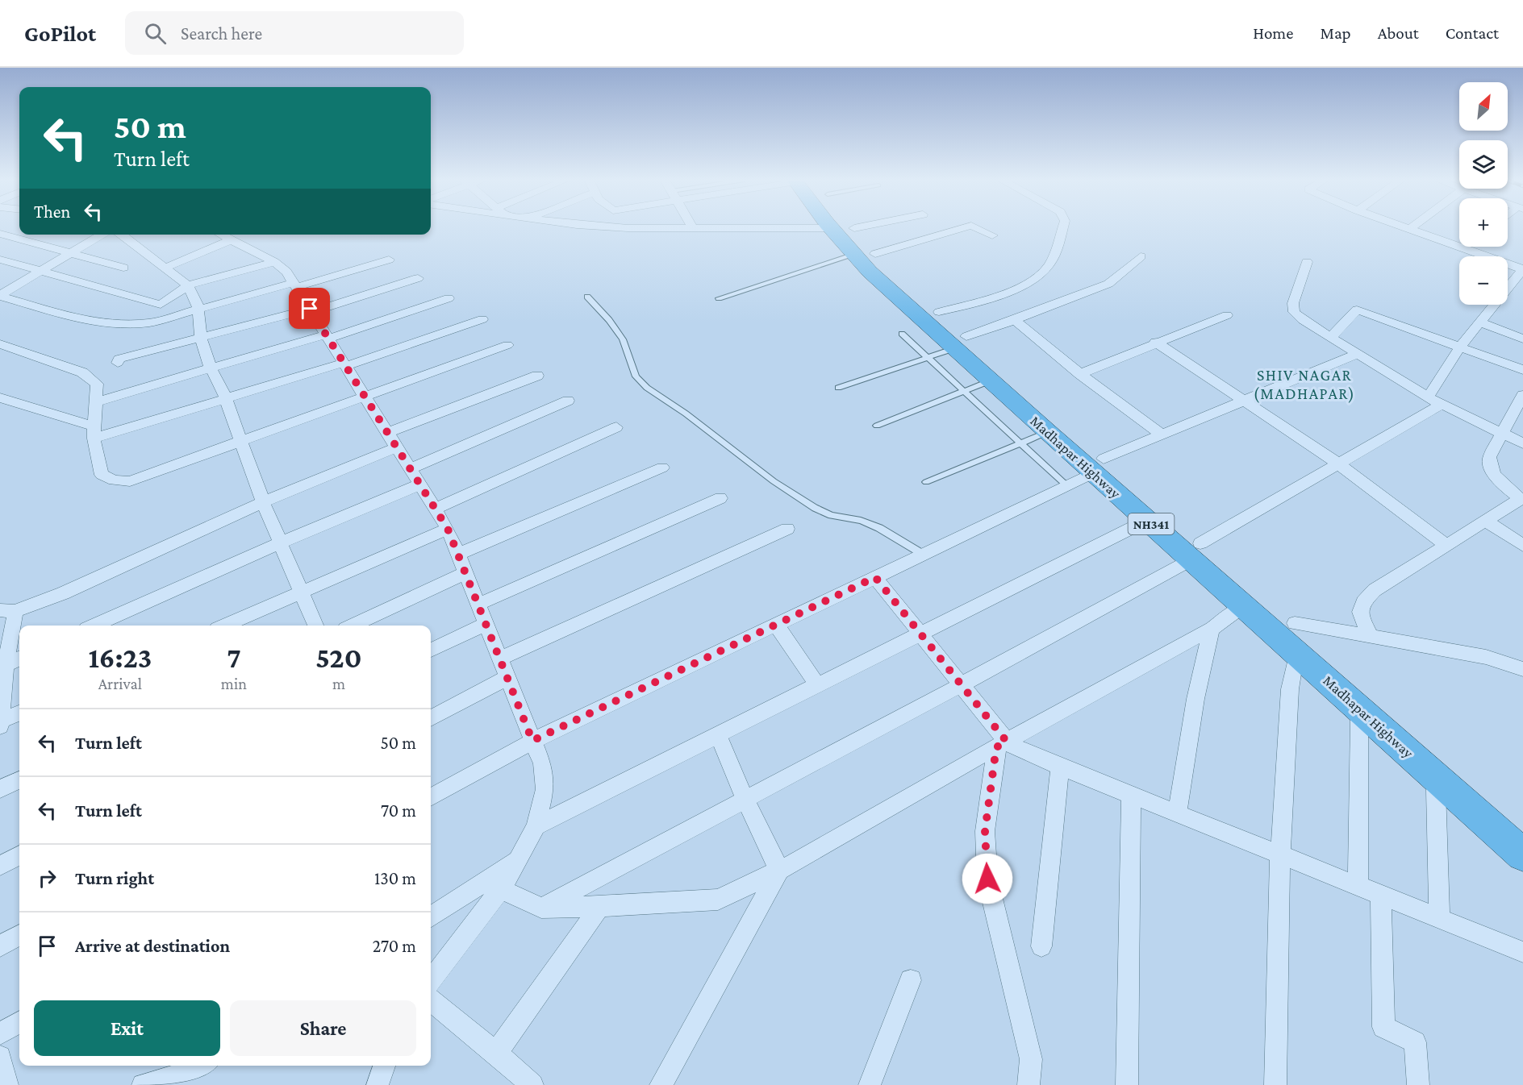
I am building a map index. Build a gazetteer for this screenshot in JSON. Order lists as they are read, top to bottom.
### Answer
{
  "streets": {
    "highway": ["Madhapar Highway", "NH341"]
  },
  "districts": ["SHIV NAGAR (MADHAPAR)"],
  "north": "top right",
  "page": {
    "header": "GoPilot",
    "search": "Search here",
    "nav": [
      "Home",
      "Map",
      "About",
      "Contact"
    ],
    "map_buttons": ["+", "−"],
    "turn": ["50 m", "Turn left"],
    "then": "Then",
    "eta": [
      "16:23",
      "Arrival",
      "7",
      "min",
      "520",
      "m"
    ],
    "list": [
      {
        "name": "Turn left",
        "value": "50 m"
      },
      {
        "name": "Turn left",
        "value": "70 m"
      },
      {
        "name": "Turn right",
        "value": "130 m"
      },
      {
        "name": "Arrive at destination",
        "value": "270 m"
      }
    ],
    "buttons": ["Exit", "Share"]
  }
}
